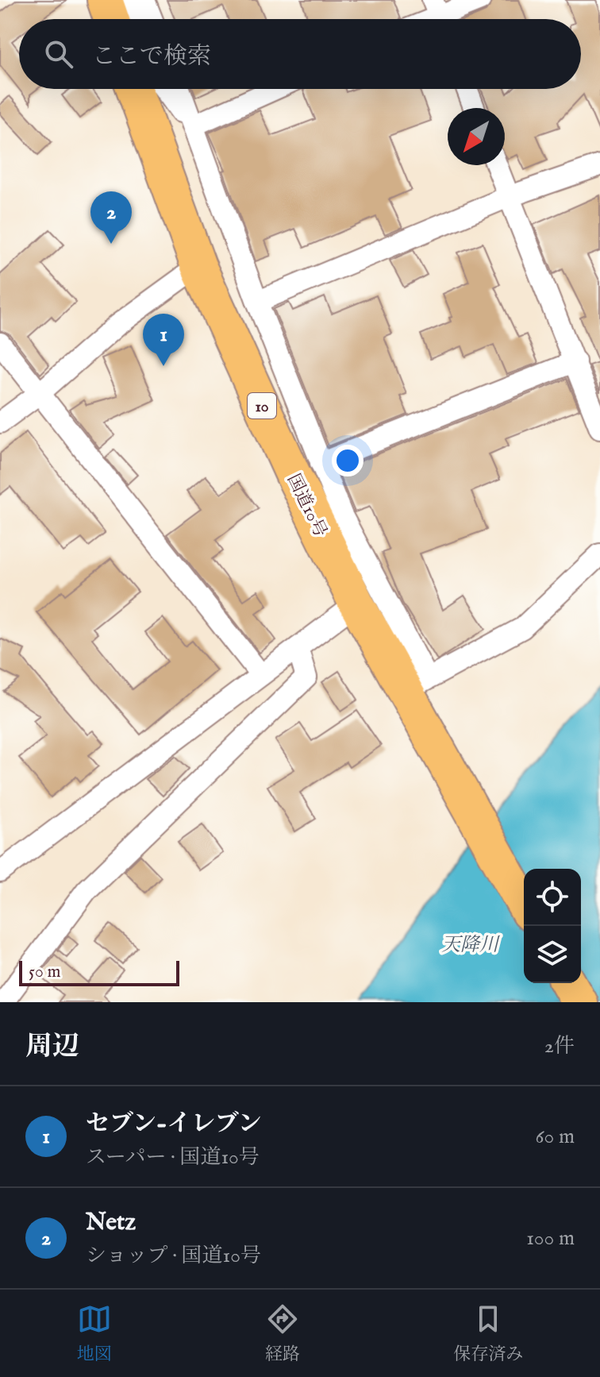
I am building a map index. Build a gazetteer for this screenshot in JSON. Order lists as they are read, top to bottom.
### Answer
{
  "streets": {
    "highway": ["10", "国道10号"]
  },
  "water": ["天降川"],
  "scale_bar": "50 m",
  "north": "bottom left",
  "page": {
    "search": "ここで検索",
    "pins": ["2", "1"],
    "scale": "50 m",
    "heading": ["周辺", "2件"],
    "list": [
      {
        "mark": "1",
        "name": "セブン-イレブン",
        "note": "スーパー · 国道10号",
        "value": "60 m"
      },
      {
        "mark": "2",
        "name": "Netz",
        "note": "ショップ · 国道10号",
        "value": "100 m"
      }
    ],
    "nav": ["地図", "経路", "保存済み"]
  }
}
